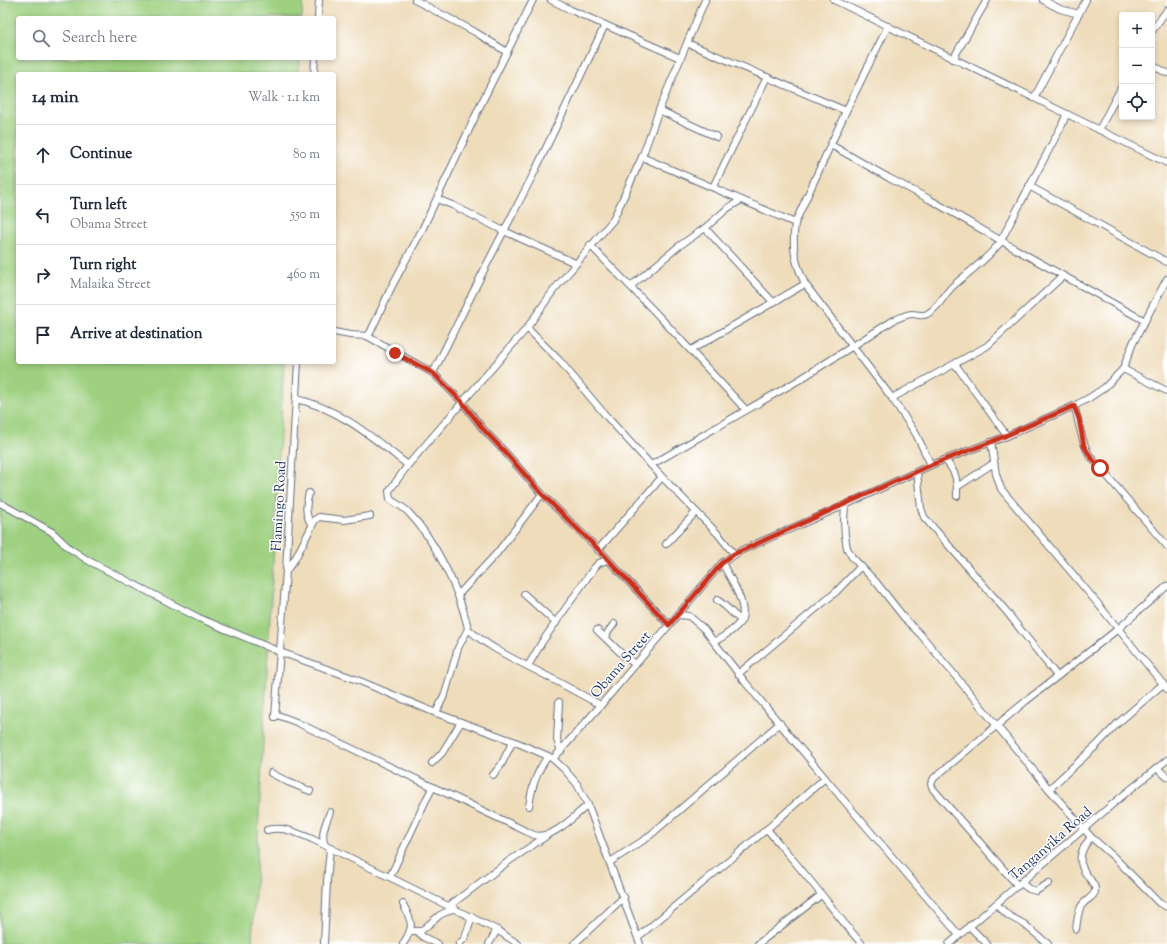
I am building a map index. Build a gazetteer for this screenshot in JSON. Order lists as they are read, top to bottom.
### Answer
{
  "streets": {
    "street": ["Flamingo Road", "Obama Street", "Tanganyika Road"]
  },
  "page": {
    "map_buttons": ["+", "−"],
    "search": "Search here",
    "heading": ["14 min", "Walk · 1.1 km"],
    "list": [
      ["Continue", "80 m"],
      ["Turn left", "Obama Street", "550 m"],
      ["Turn right", "Malaika Street", "460 m"],
      "Arrive at destination"
    ]
  }
}
